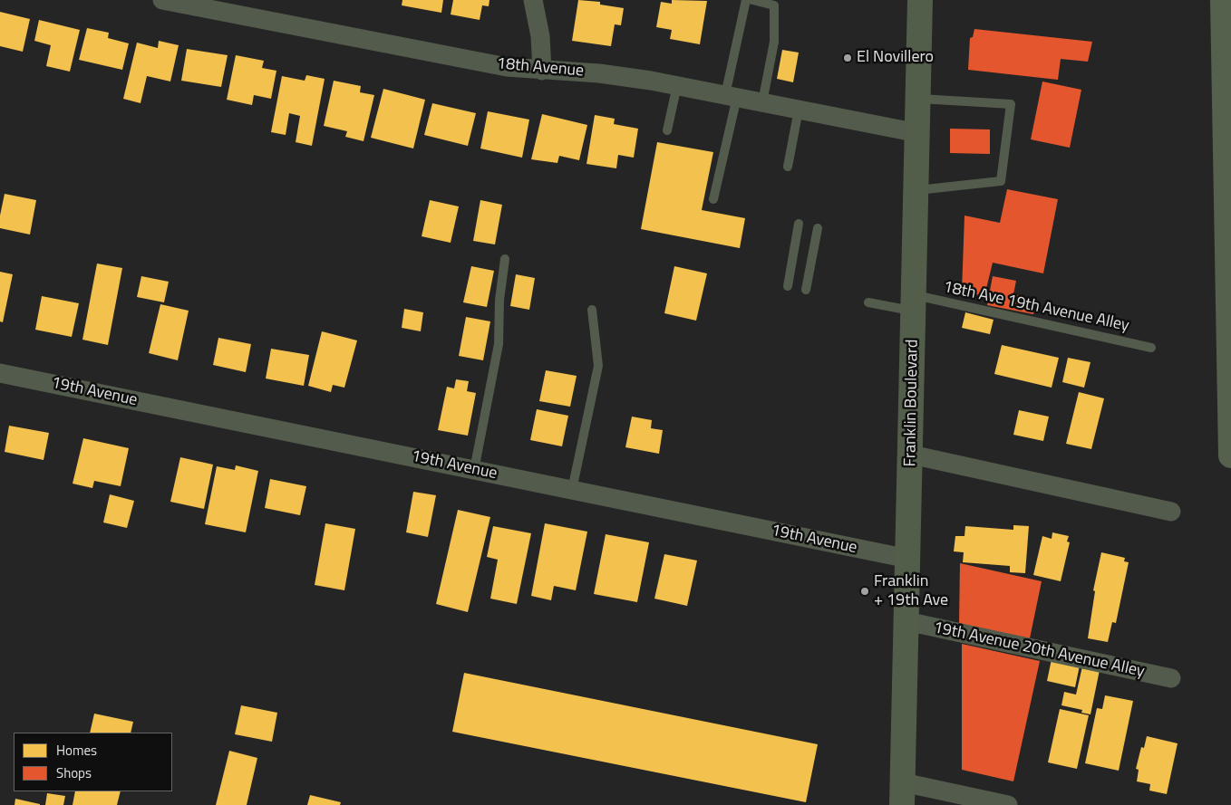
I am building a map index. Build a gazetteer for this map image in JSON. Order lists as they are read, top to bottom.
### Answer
{
  "streets": {
    "main road": ["Franklin Boulevard"],
    "street": ["18th Avenue", "19th Avenue", "19th Avenue 20th Avenue Alley"],
    "lane": ["18th Ave 19th Avenue Alley"]
  },
  "crossings": [
    ["18th Avenue", "Franklin Boulevard"],
    ["18th Ave 19th Avenue Alley", "Franklin Boulevard"],
    ["19th Avenue", "Franklin Boulevard"],
    ["Franklin Boulevard", "19th Avenue 20th Avenue Alley"]
  ],
  "places": ["El Novillero", "Franklin + 19th Ave"],
  "legend": ["Homes", "Shops"]
}
